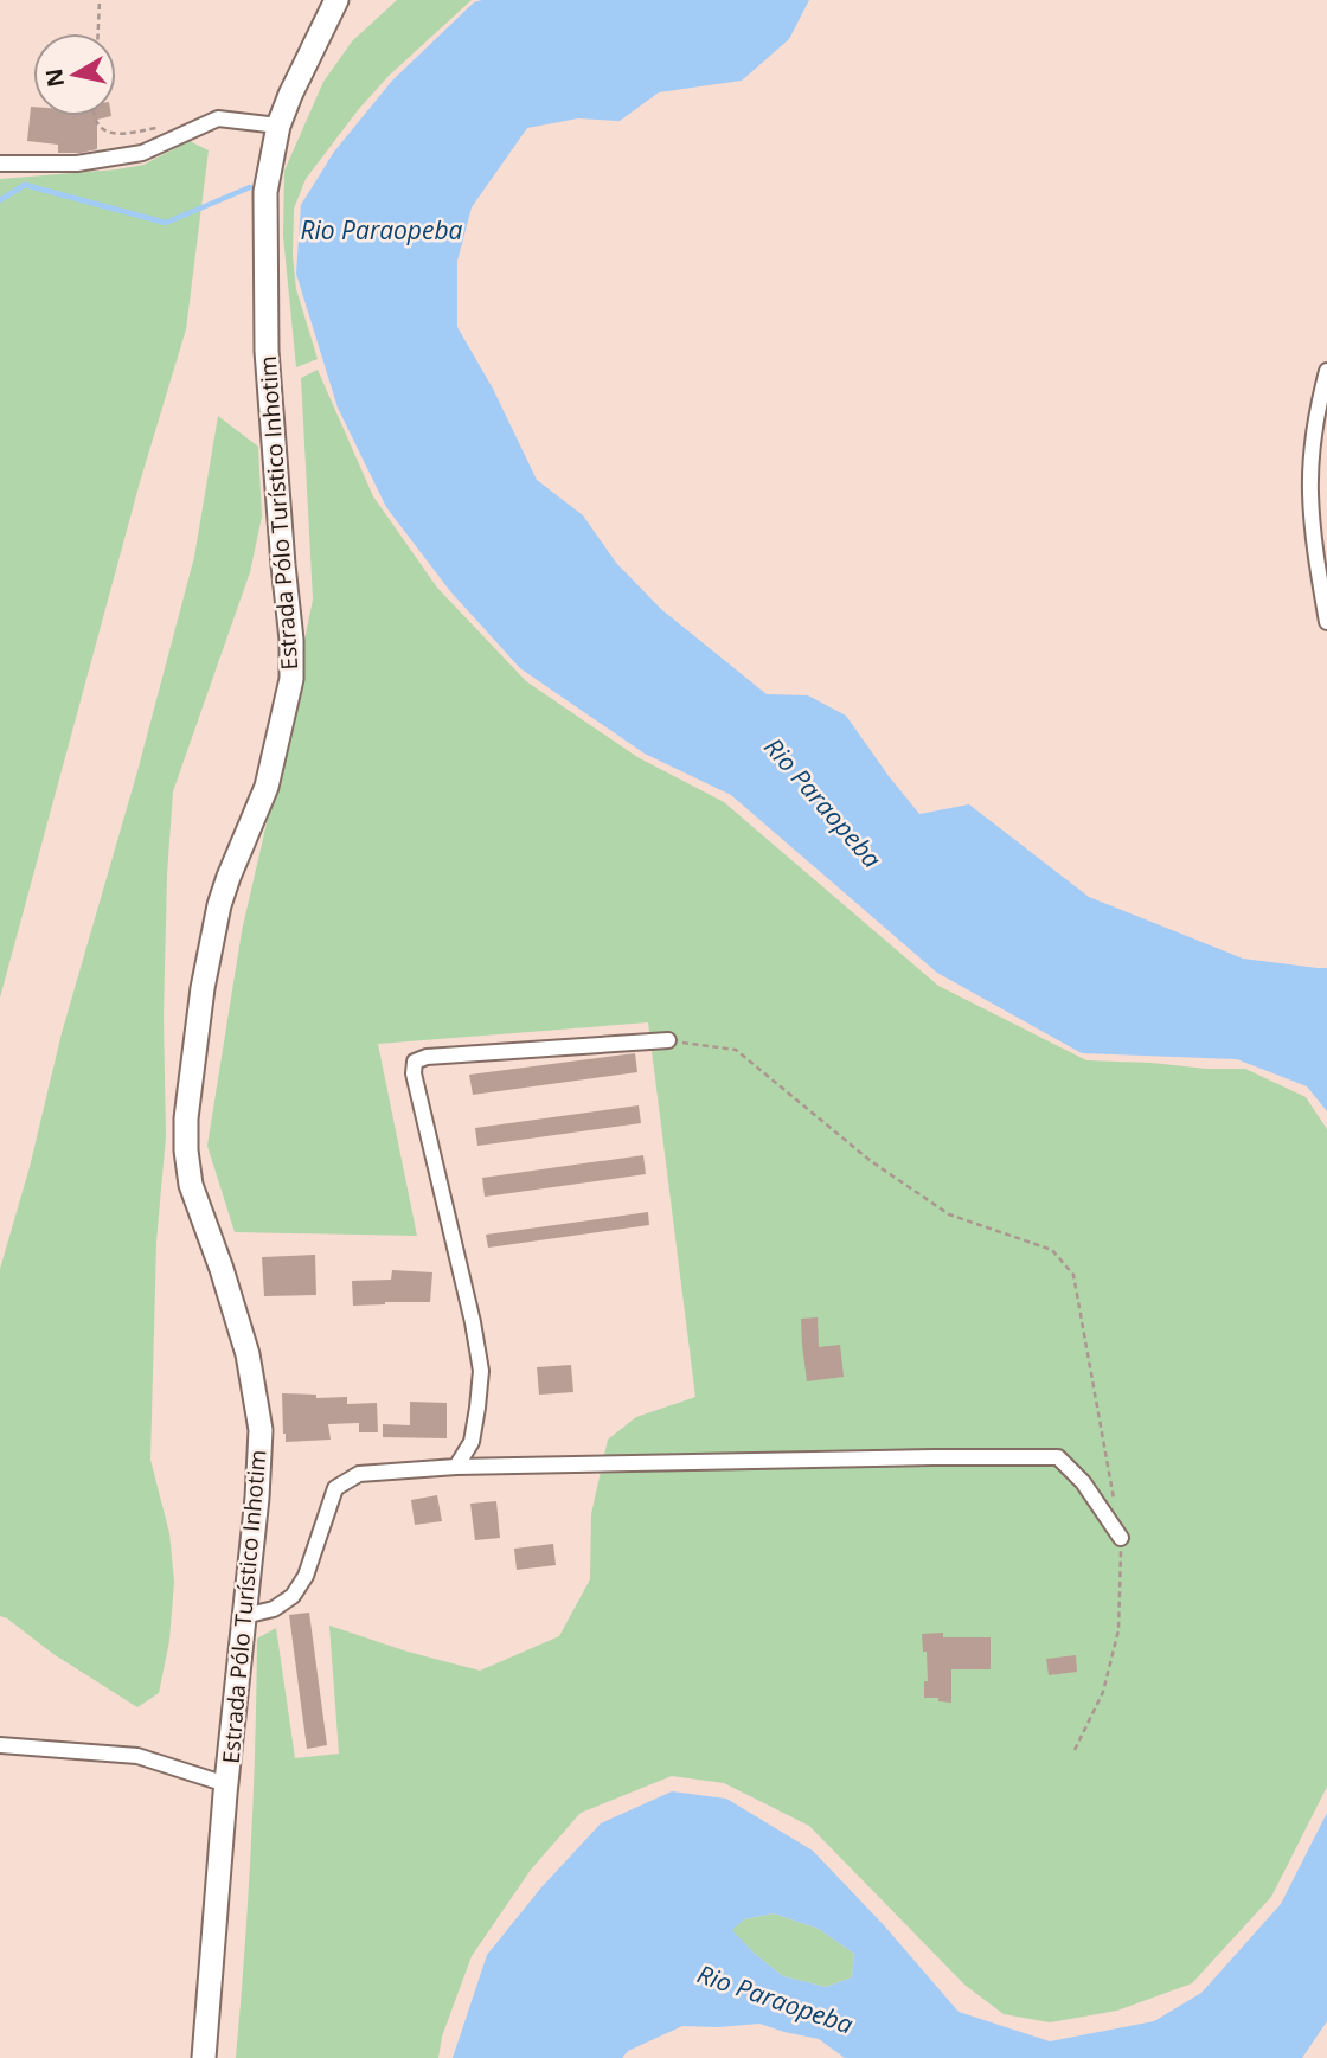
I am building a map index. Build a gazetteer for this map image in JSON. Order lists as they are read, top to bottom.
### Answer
{
  "streets": {
    "main road": ["Estrada Pólo Turístico Inhotim"]
  },
  "water": ["Rio Paraopeba"],
  "north": "left"
}
